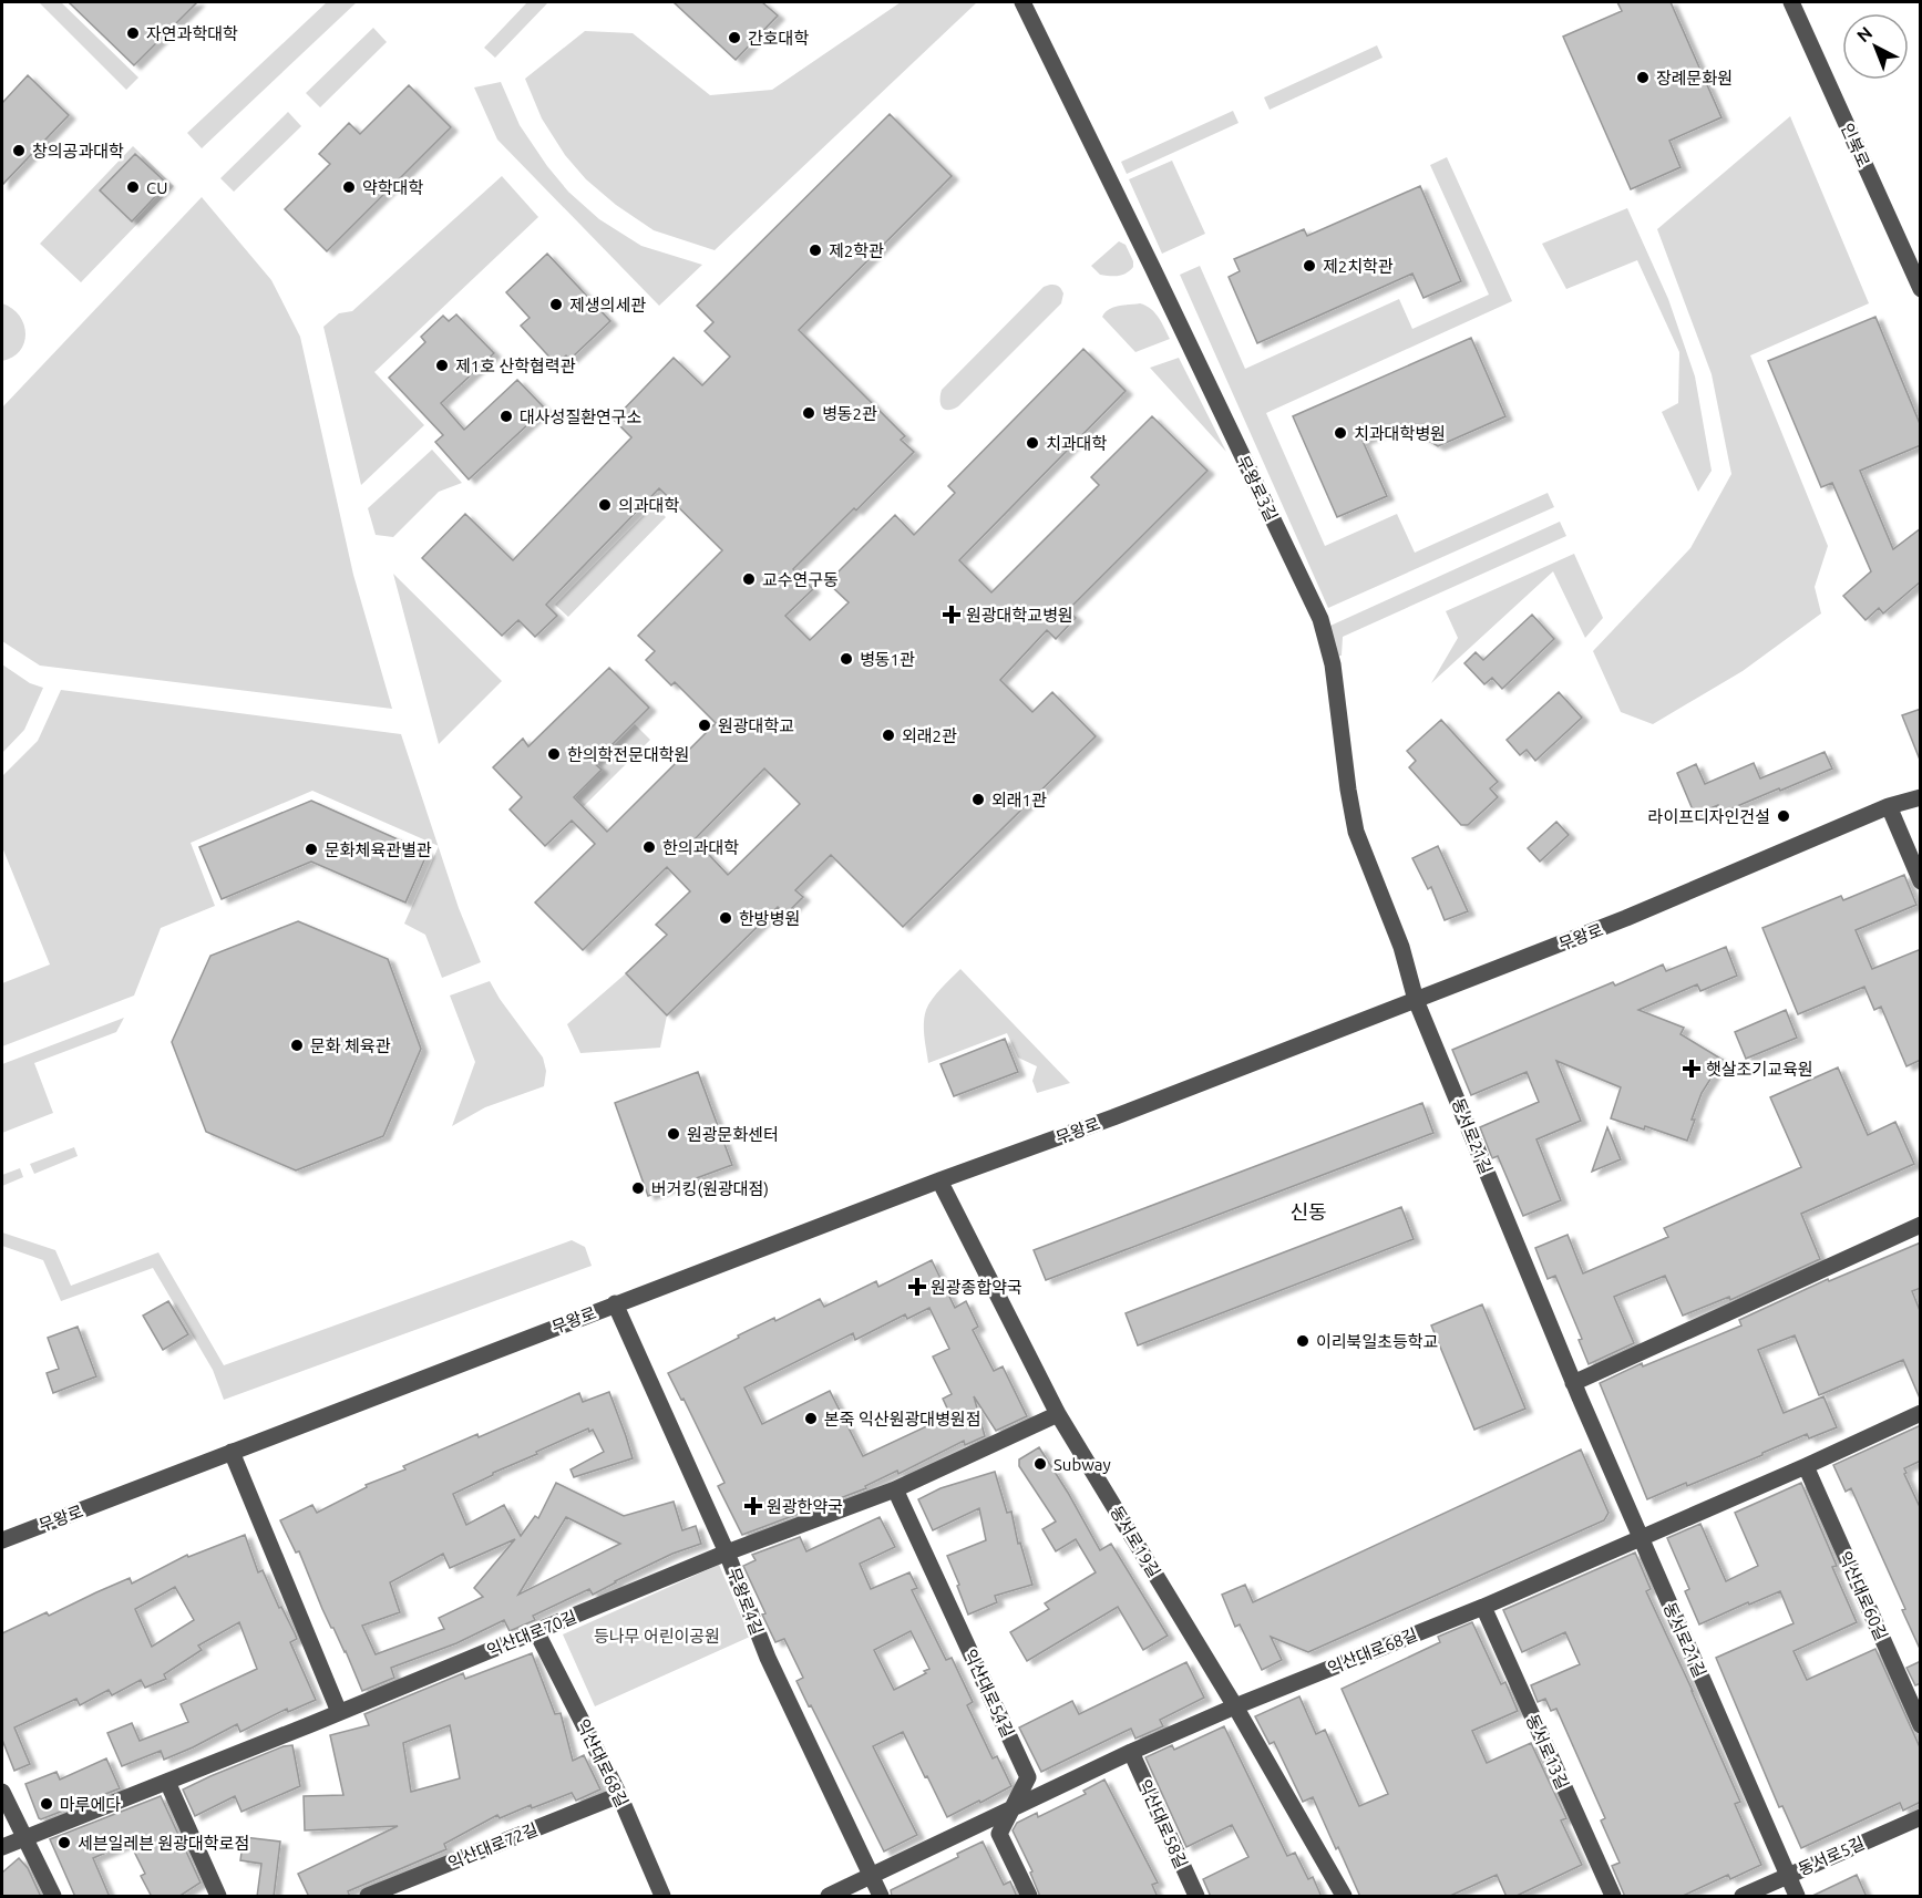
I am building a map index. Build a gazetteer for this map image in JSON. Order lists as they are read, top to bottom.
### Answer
{
  "streets": {
    "street": [
      "인북로",
      "무왕로3길",
      "무왕로",
      "동서로21길",
      "동서로19길",
      "익산대로60길",
      "무왕로4길",
      "익산대로70길",
      "익산대로68길",
      "익산대로54길",
      "동서로13길",
      "익산대로58길",
      "익산대로72길",
      "동서로5길"
    ]
  },
  "crossings": [
    ["무왕로3길", "무왕로"],
    ["무왕로3길", "동서로21길"],
    ["무왕로", "동서로21길"],
    ["무왕로", "동서로19길"],
    ["무왕로", "무왕로4길"],
    ["동서로21길", "익산대로68길"],
    ["동서로21길", "동서로5길"],
    ["동서로19길", "익산대로70길"],
    ["동서로19길", "익산대로68길"],
    ["익산대로60길", "익산대로68길"],
    ["무왕로4길", "익산대로70길"],
    ["무왕로4길", "익산대로68길"],
    ["익산대로70길", "익산대로68길"],
    ["익산대로70길", "익산대로54길"],
    ["익산대로68길", "익산대로54길"],
    ["익산대로68길", "동서로13길"],
    ["익산대로68길", "익산대로58길"],
    ["익산대로68길", "익산대로72길"]
  ],
  "districts": ["신동"],
  "parks": ["등나무 어린이공원"],
  "places": {
    "other": [
      "자연과학대학",
      "간호대학",
      "장례문화원",
      "창의공과대학",
      "CU",
      "약학대학",
      "제2학관",
      "제2치학관",
      "제생의세관",
      "제1호 산학협력관",
      "병동2관",
      "대사성질환연구소",
      "치과대학병원",
      "치과대학",
      "의과대학",
      "교수연구동",
      "병동1관",
      "원광대학교",
      "외래2관",
      "한의학전문대학원",
      "외래1관",
      "라이프디자인건설",
      "한의과대학",
      "문화체육관별관",
      "한방병원",
      "문화 체육관",
      "원광문화센터",
      "버거킹(원광대점)",
      "이리북일초등학교",
      "본죽 익산원광대병원점",
      "Subway",
      "마루에다",
      "세븐일레븐 원광대학로점"
    ],
    "health": [
      "원광대학교병원",
      "햇살조기교육원",
      "원광종합약국",
      "원광한약국"
    ]
  },
  "north": "top left"
}
